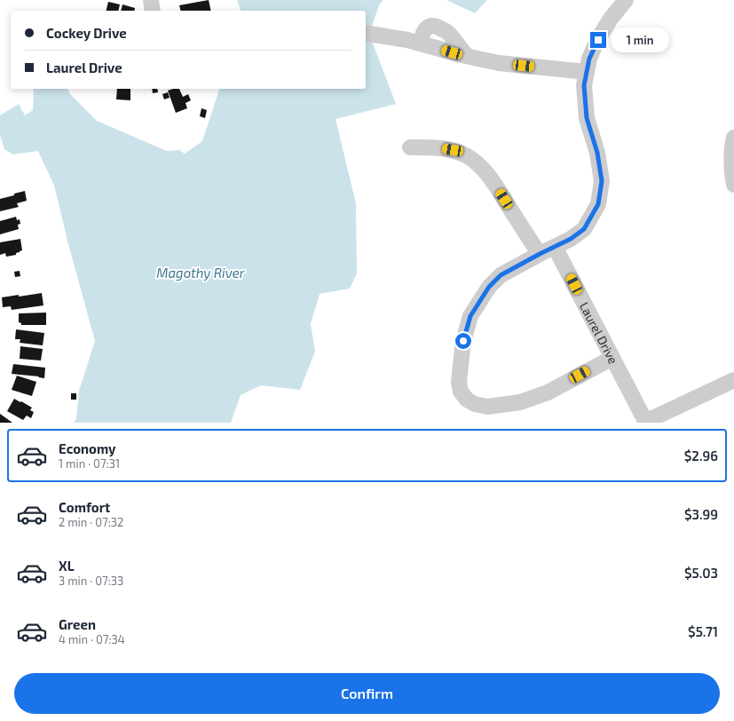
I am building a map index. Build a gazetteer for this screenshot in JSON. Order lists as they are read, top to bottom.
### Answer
{
  "streets": {
    "street": ["Laurel Drive"]
  },
  "water": ["Magothy River"],
  "page": {
    "banner": ["Cockey Drive", "Laurel Drive"],
    "bubble": "1 min",
    "list": [
      {
        "name": "Economy",
        "note": "1 min · 07:31",
        "value": "$2.96"
      },
      {
        "name": "Comfort",
        "note": "2 min · 07:32",
        "value": "$3.99"
      },
      {
        "name": "XL",
        "note": "3 min · 07:33",
        "value": "$5.03"
      },
      {
        "name": "Green",
        "note": "4 min · 07:34",
        "value": "$5.71"
      }
    ],
    "buttons": "Confirm"
  }
}
